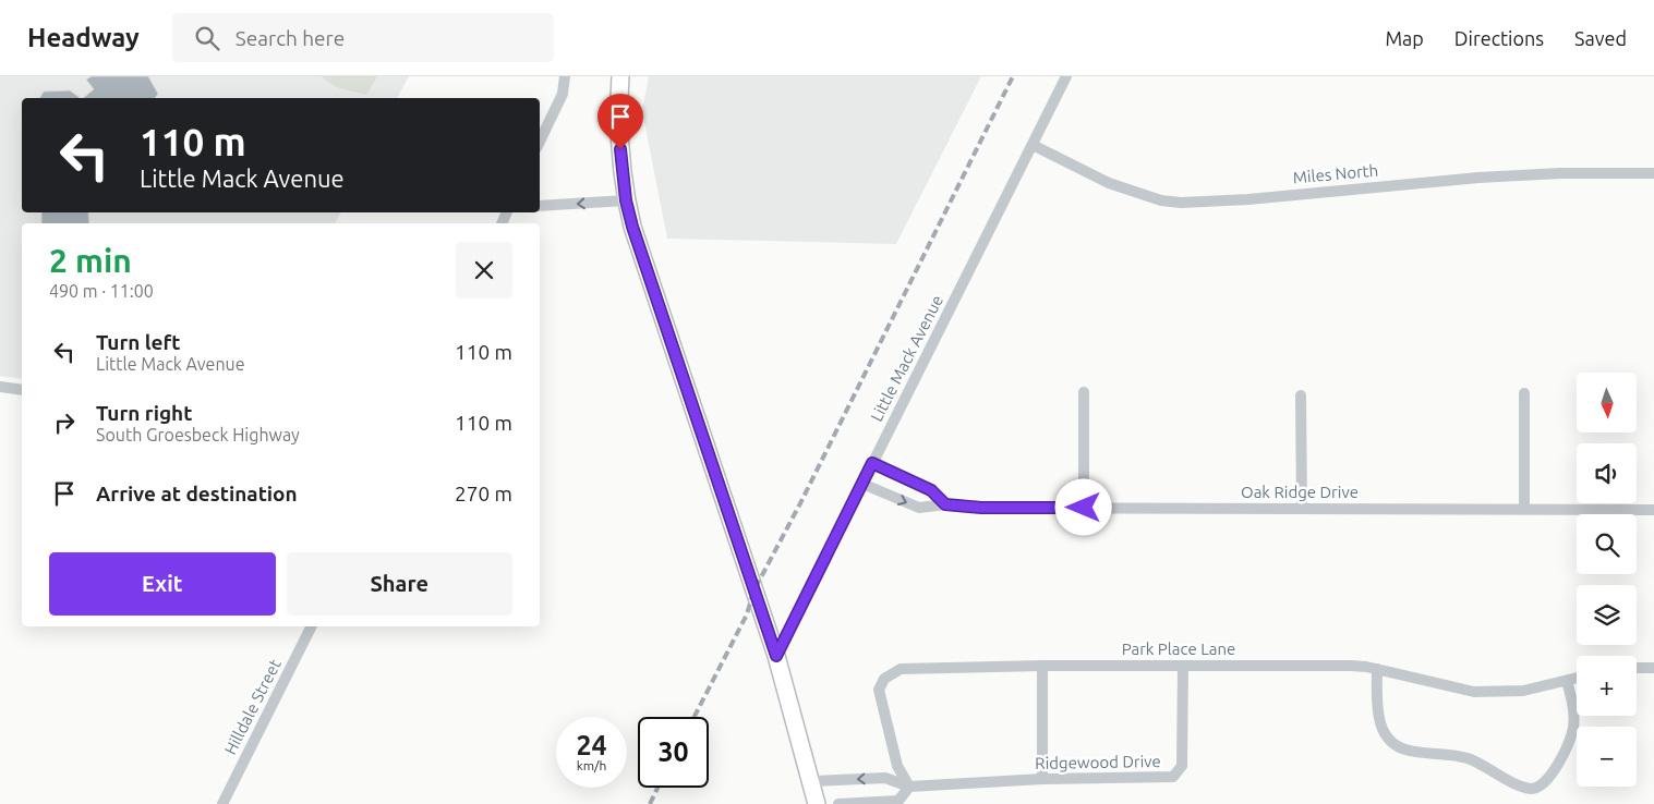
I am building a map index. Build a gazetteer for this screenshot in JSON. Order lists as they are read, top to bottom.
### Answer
{
  "streets": {
    "street": [
      "Miles North",
      "Little Mack Avenue",
      "Oak Ridge Drive",
      "Park Place Lane",
      "Hilldale Street",
      "Ridgewood Drive"
    ]
  },
  "crossings": [
    ["Miles North", "Little Mack Avenue"],
    ["Little Mack Avenue", "Oak Ridge Drive"],
    ["Park Place Lane", "Ridgewood Drive"]
  ],
  "north": "bottom",
  "page": {
    "header": "Headway",
    "search": "Search here",
    "nav": ["Map", "Directions", "Saved"],
    "turn": ["110 m", "Little Mack Avenue"],
    "heading": ["2 min", "490 m · 11:00"],
    "list": [
      {
        "name": "Turn left",
        "note": "Little Mack Avenue",
        "value": "110 m"
      },
      {
        "name": "Turn right",
        "note": "South Groesbeck Highway",
        "value": "110 m"
      },
      {
        "name": "Arrive at destination",
        "value": "270 m"
      }
    ],
    "map_buttons": ["+", "−"],
    "buttons": ["Exit", "Share"],
    "speed": "24 km/h",
    "limit": "30"
  }
}
